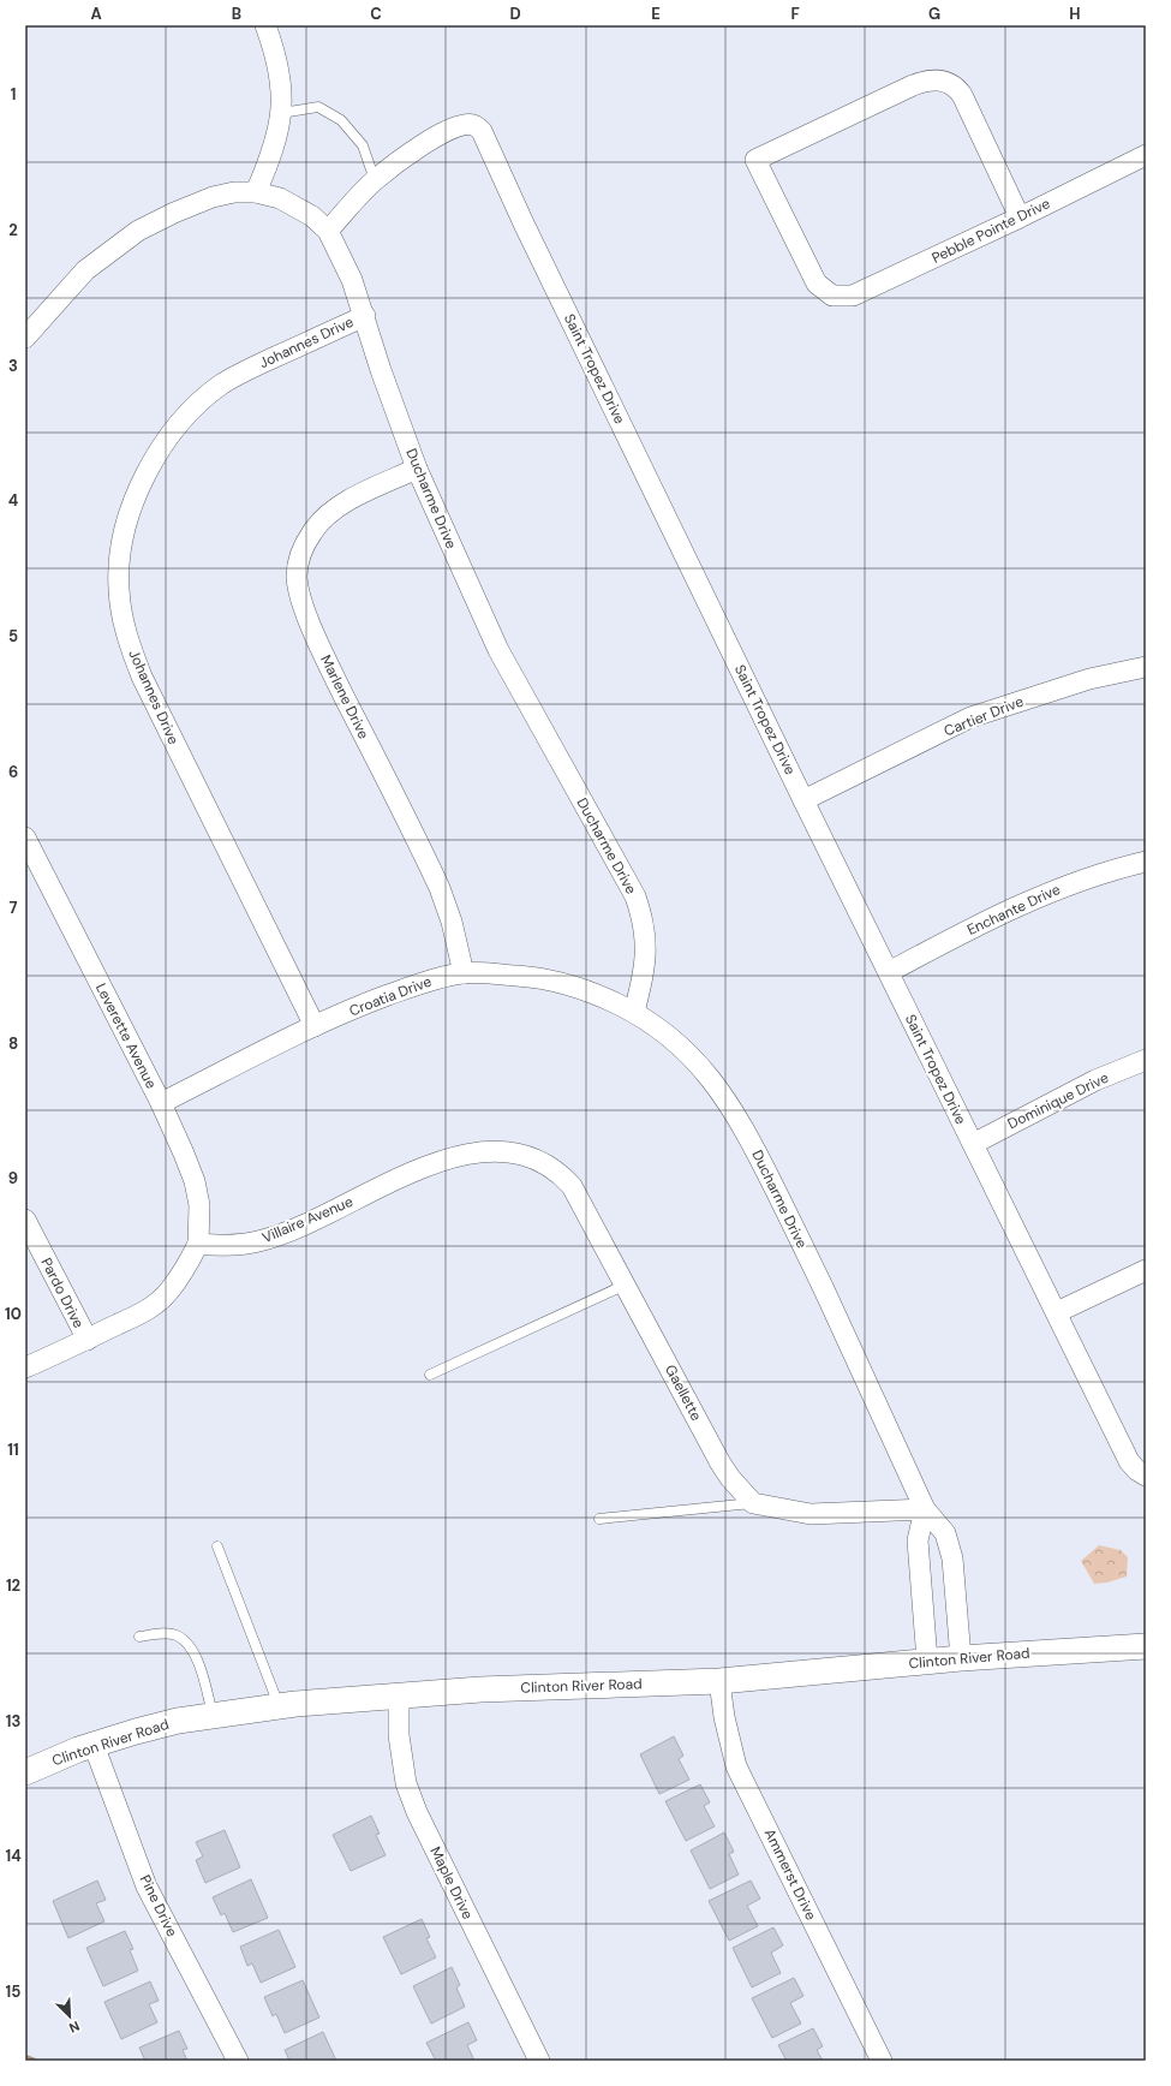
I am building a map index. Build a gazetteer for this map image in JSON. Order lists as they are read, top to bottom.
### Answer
{
  "streets": {
    "street": [
      "Pebble Pointe Drive",
      "Johannes Drive",
      "Saint Tropez Drive",
      "Ducharme Drive",
      "Marlene Drive",
      "Cartier Drive",
      "Enchante Drive",
      "Croatia Drive",
      "Leverette Avenue",
      "Dominique Drive",
      "Villaire Avenue",
      "Pardo Drive",
      "Gaellette",
      "Clinton River Road",
      "Ammerst Drive",
      "Maple Drive",
      "Pine Drive"
    ]
  },
  "crossings": [
    ["Johannes Drive", "Ducharme Drive"],
    ["Johannes Drive", "Croatia Drive"],
    ["Saint Tropez Drive", "Ducharme Drive"],
    ["Saint Tropez Drive", "Cartier Drive"],
    ["Saint Tropez Drive", "Enchante Drive"],
    ["Saint Tropez Drive", "Dominique Drive"],
    ["Ducharme Drive", "Marlene Drive"],
    ["Ducharme Drive", "Croatia Drive"],
    ["Ducharme Drive", "Clinton River Road"],
    ["Marlene Drive", "Croatia Drive"],
    ["Croatia Drive", "Leverette Avenue"],
    ["Leverette Avenue", "Villaire Avenue"],
    ["Villaire Avenue", "Gaellette"],
    ["Clinton River Road", "Ammerst Drive"],
    ["Clinton River Road", "Maple Drive"],
    ["Clinton River Road", "Pine Drive"]
  ],
  "north": "bottom right",
  "grid": {
    "columns": [
      "A",
      "B",
      "C",
      "D",
      "E",
      "F",
      "G",
      "H"
    ],
    "rows": [
      "1",
      "2",
      "3",
      "4",
      "5",
      "6",
      "7",
      "8",
      "9",
      "10",
      "11",
      "12",
      "13",
      "14",
      "15"
    ]
  }
}
